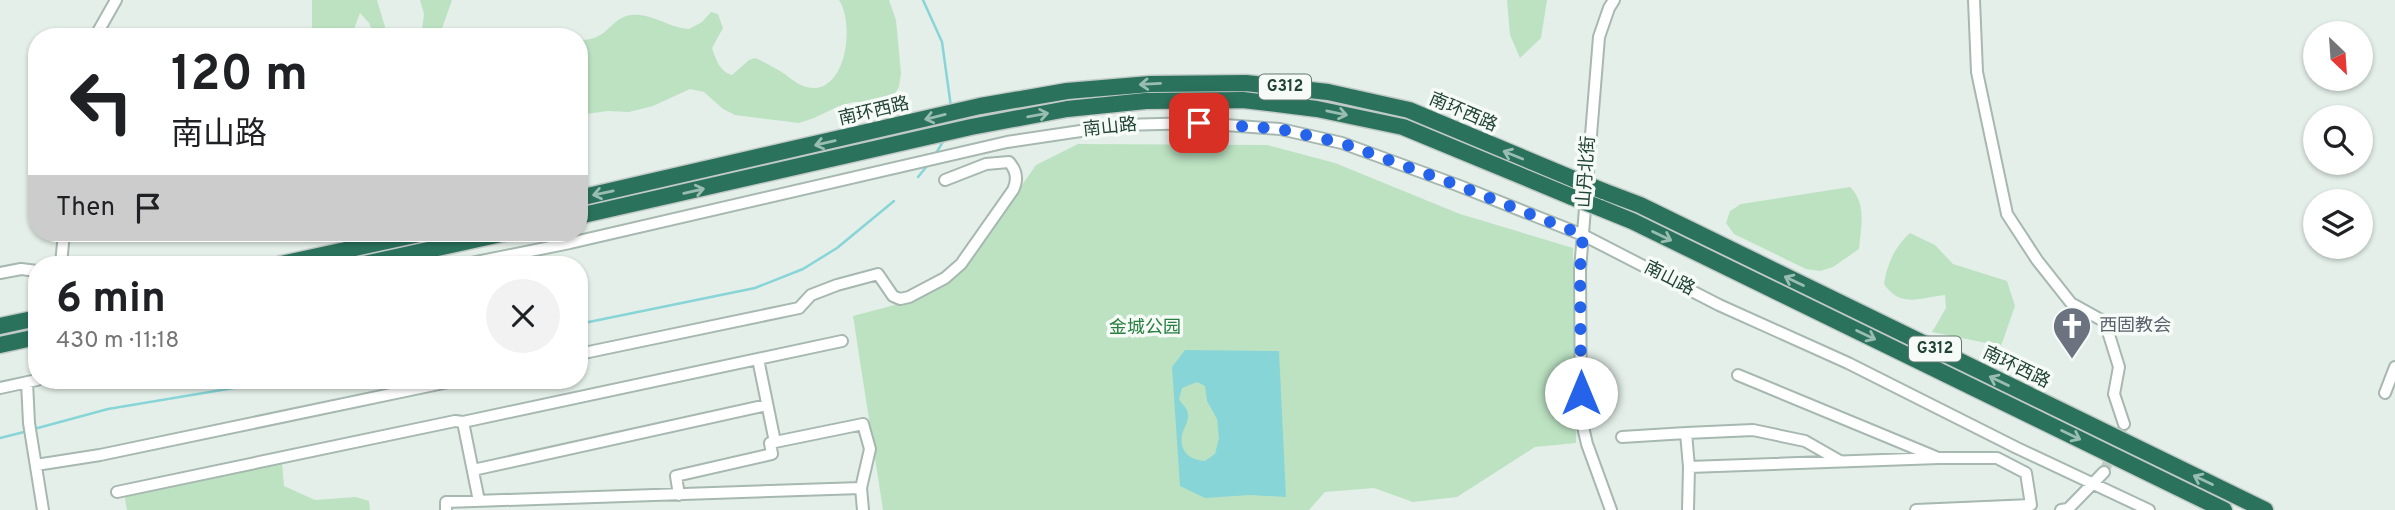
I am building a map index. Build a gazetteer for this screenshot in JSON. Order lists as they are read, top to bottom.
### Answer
{
  "streets": {
    "highway": ["G312", "南环西路"],
    "street": ["南山路", "山丹北街"]
  },
  "crossings": [
    ["南山路", "山丹北街"]
  ],
  "parks": ["金城公园"],
  "places": {
    "church": ["西固教会"]
  },
  "north": "bottom right",
  "page": {
    "turn": ["120 m", "南山路"],
    "then": "Then",
    "heading": ["6 min", "430 m · 11:18"]
  }
}
